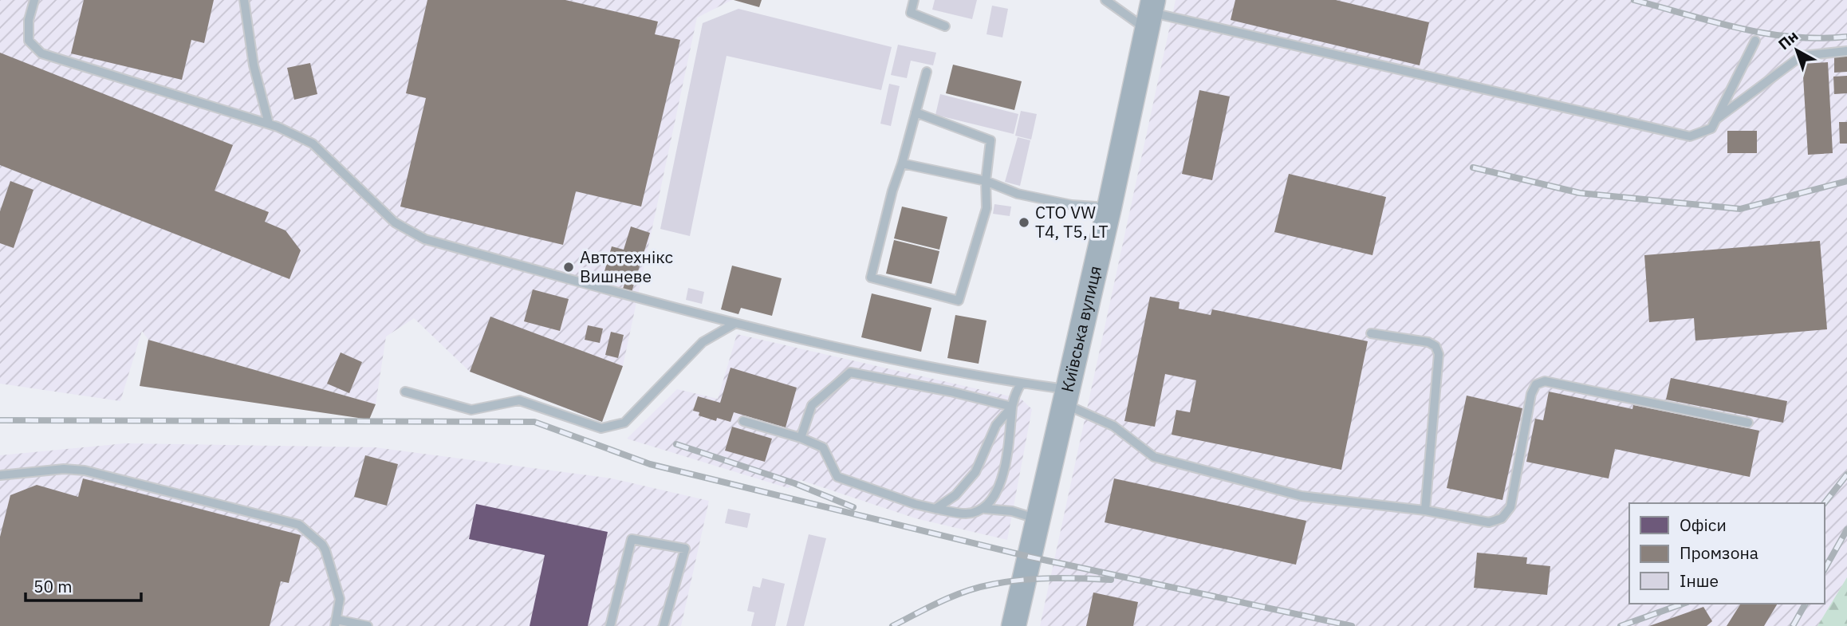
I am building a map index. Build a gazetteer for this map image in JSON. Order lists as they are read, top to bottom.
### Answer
{
  "streets": {
    "main road": ["Київська вулиця"]
  },
  "places": ["СТО VW T4, T5, LT", "Автотехнікс Вишневе"],
  "legend": ["Офіси", "Промзона", "Інше"],
  "scale_bar": "50 m",
  "north": "top left"
}
